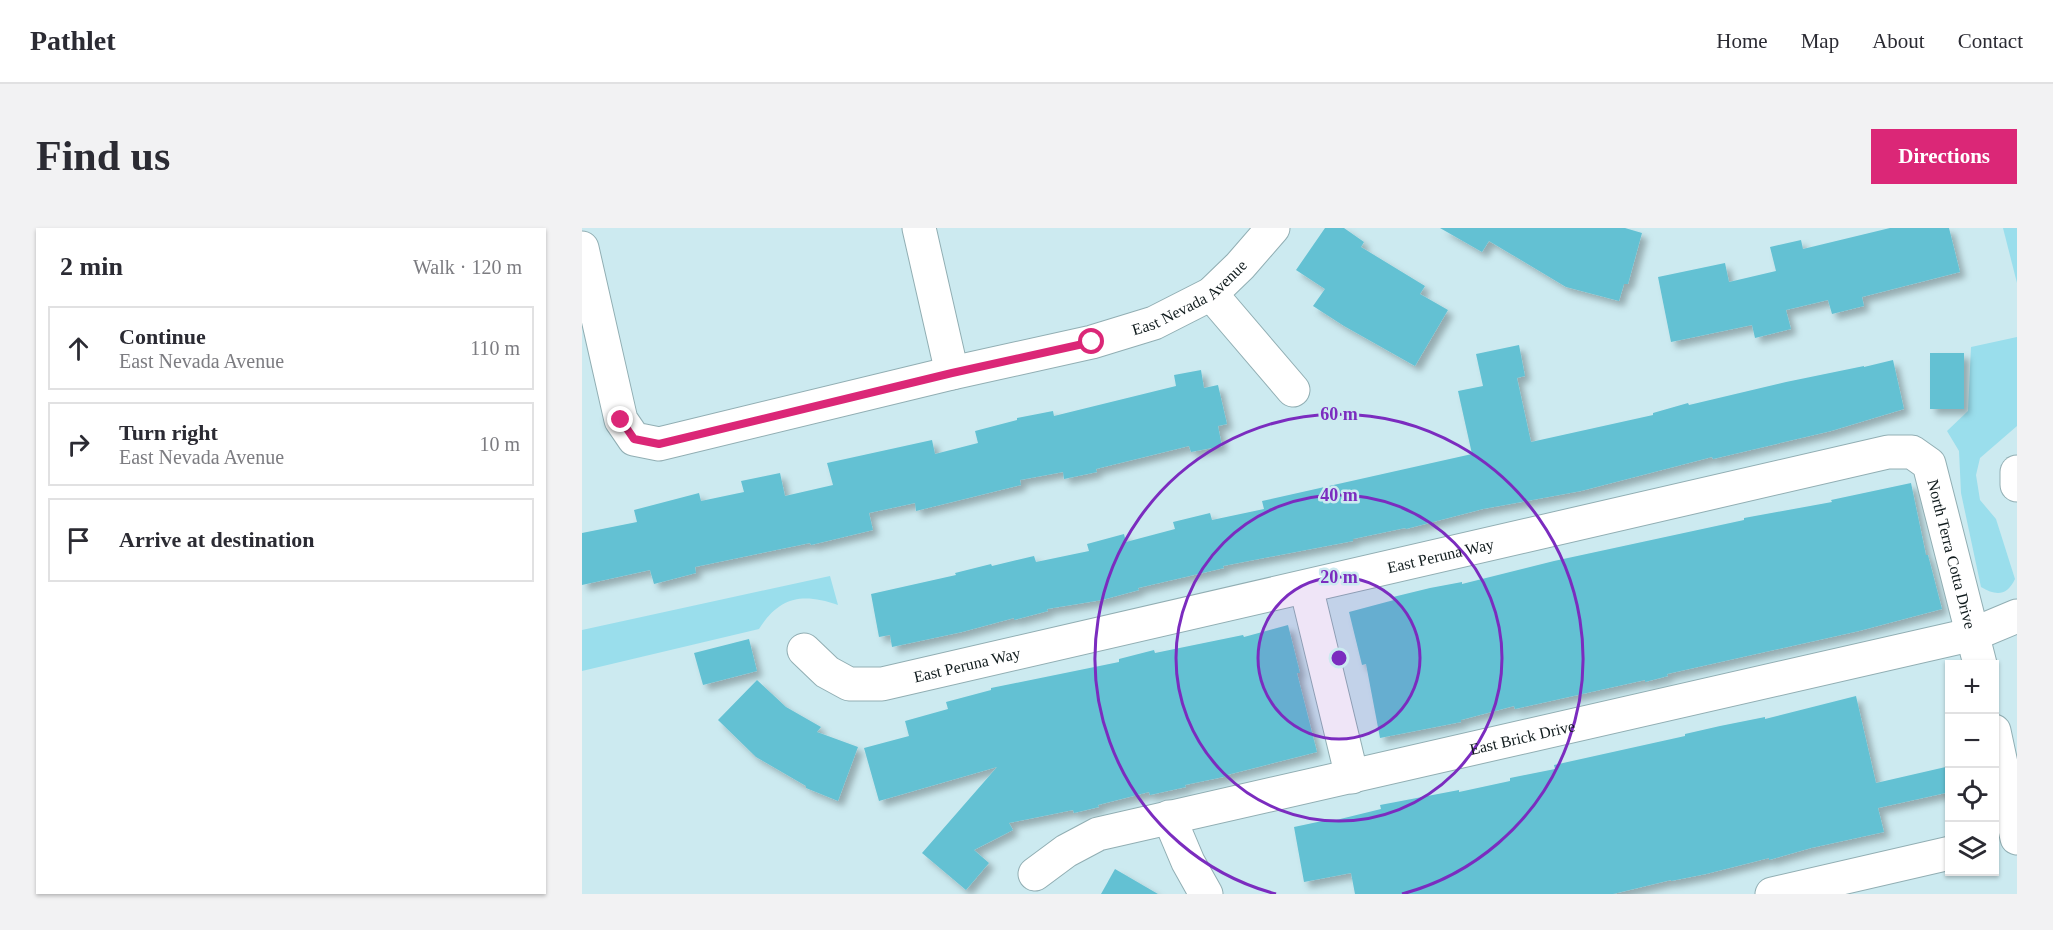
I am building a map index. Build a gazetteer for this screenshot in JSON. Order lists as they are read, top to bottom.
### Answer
{
  "streets": {
    "street": [
      "East Nevada Avenue",
      "North Terra Cotta Drive",
      "East Peruna Way",
      "East Brick Drive"
    ]
  },
  "crossings": [
    ["North Terra Cotta Drive", "East Peruna Way"],
    ["North Terra Cotta Drive", "East Brick Drive"]
  ],
  "page": {
    "header": "Pathlet",
    "nav": [
      "Home",
      "Map",
      "About",
      "Contact"
    ],
    "buttons": "Directions",
    "title": "Find us",
    "heading": ["2 min", "Walk · 120 m"],
    "list": [
      ["Continue", "East Nevada Avenue", "110 m"],
      ["Turn right", "East Nevada Avenue", "10 m"],
      "Arrive at destination"
    ],
    "map_buttons": ["+", "−"]
  },
  "rings": ["60 m", "40 m", "20 m"]
}
